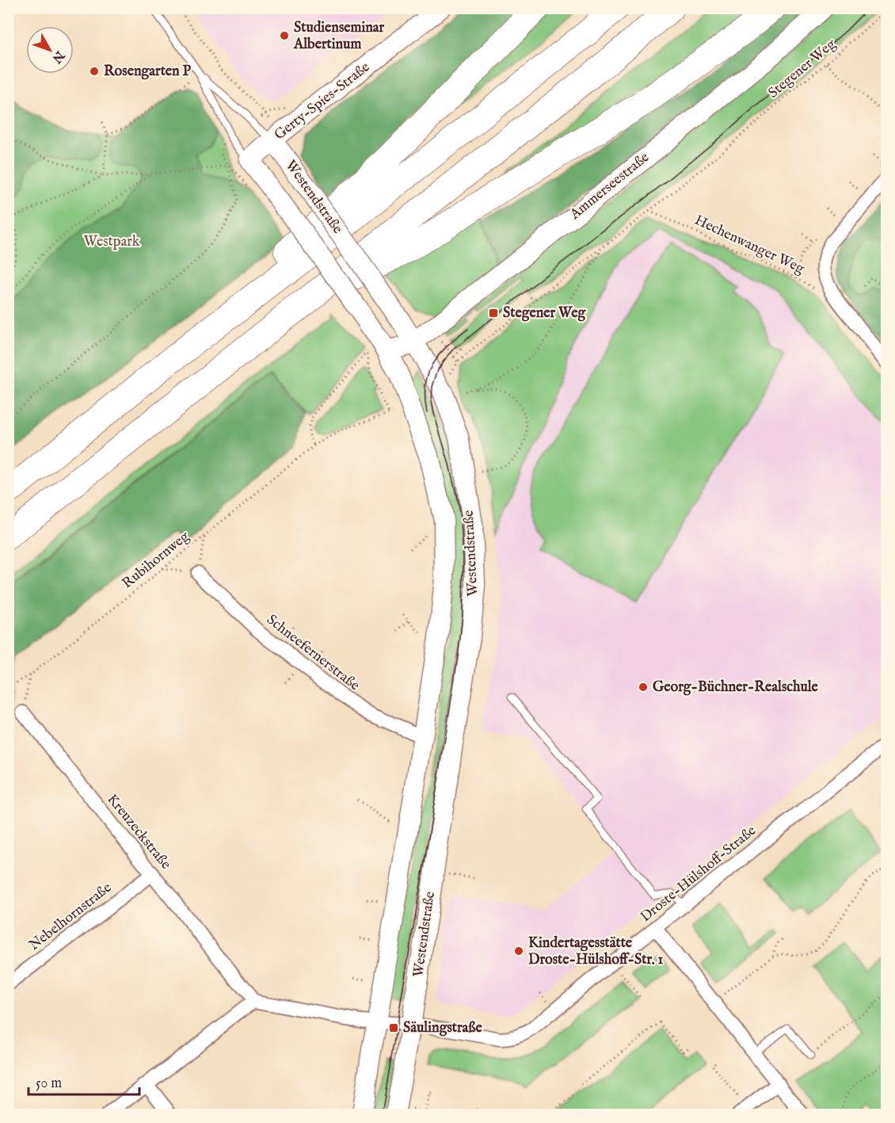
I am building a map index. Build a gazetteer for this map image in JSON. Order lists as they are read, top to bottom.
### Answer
{
  "streets": {
    "main road": ["Gerty-Spies-Straße", "Ammerseestraße", "Westendstraße"],
    "street": [
      "Schneefernerstraße",
      "Kreuzeckstraße",
      "Droste-Hülshoff-Straße",
      "Nebelhornstraße"
    ],
    "path": ["Stegener Weg", "Hechenwanger Weg", "Rubihornweg"]
  },
  "crossings": [
    ["Stegener Weg", "Hechenwanger Weg"],
    ["Gerty-Spies-Straße", "Westendstraße"],
    ["Ammerseestraße", "Westendstraße"],
    ["Ammerseestraße", "Rubihornweg"],
    ["Westendstraße", "Rubihornweg"],
    ["Westendstraße", "Schneefernerstraße"],
    ["Westendstraße", "Droste-Hülshoff-Straße"],
    ["Kreuzeckstraße", "Nebelhornstraße"]
  ],
  "parks": ["Westpark"],
  "places": {
    "other": [
      "Studienseminar Albertinum",
      "Rosengarten P",
      "Georg-Büchner-Realschule",
      "Kindertagesstätte Droste-Hülshoff-Str. 1"
    ],
    "transit": ["Stegener Weg", "Säulingstraße"]
  },
  "scale_bar": "50 m",
  "north": "bottom right"
}
